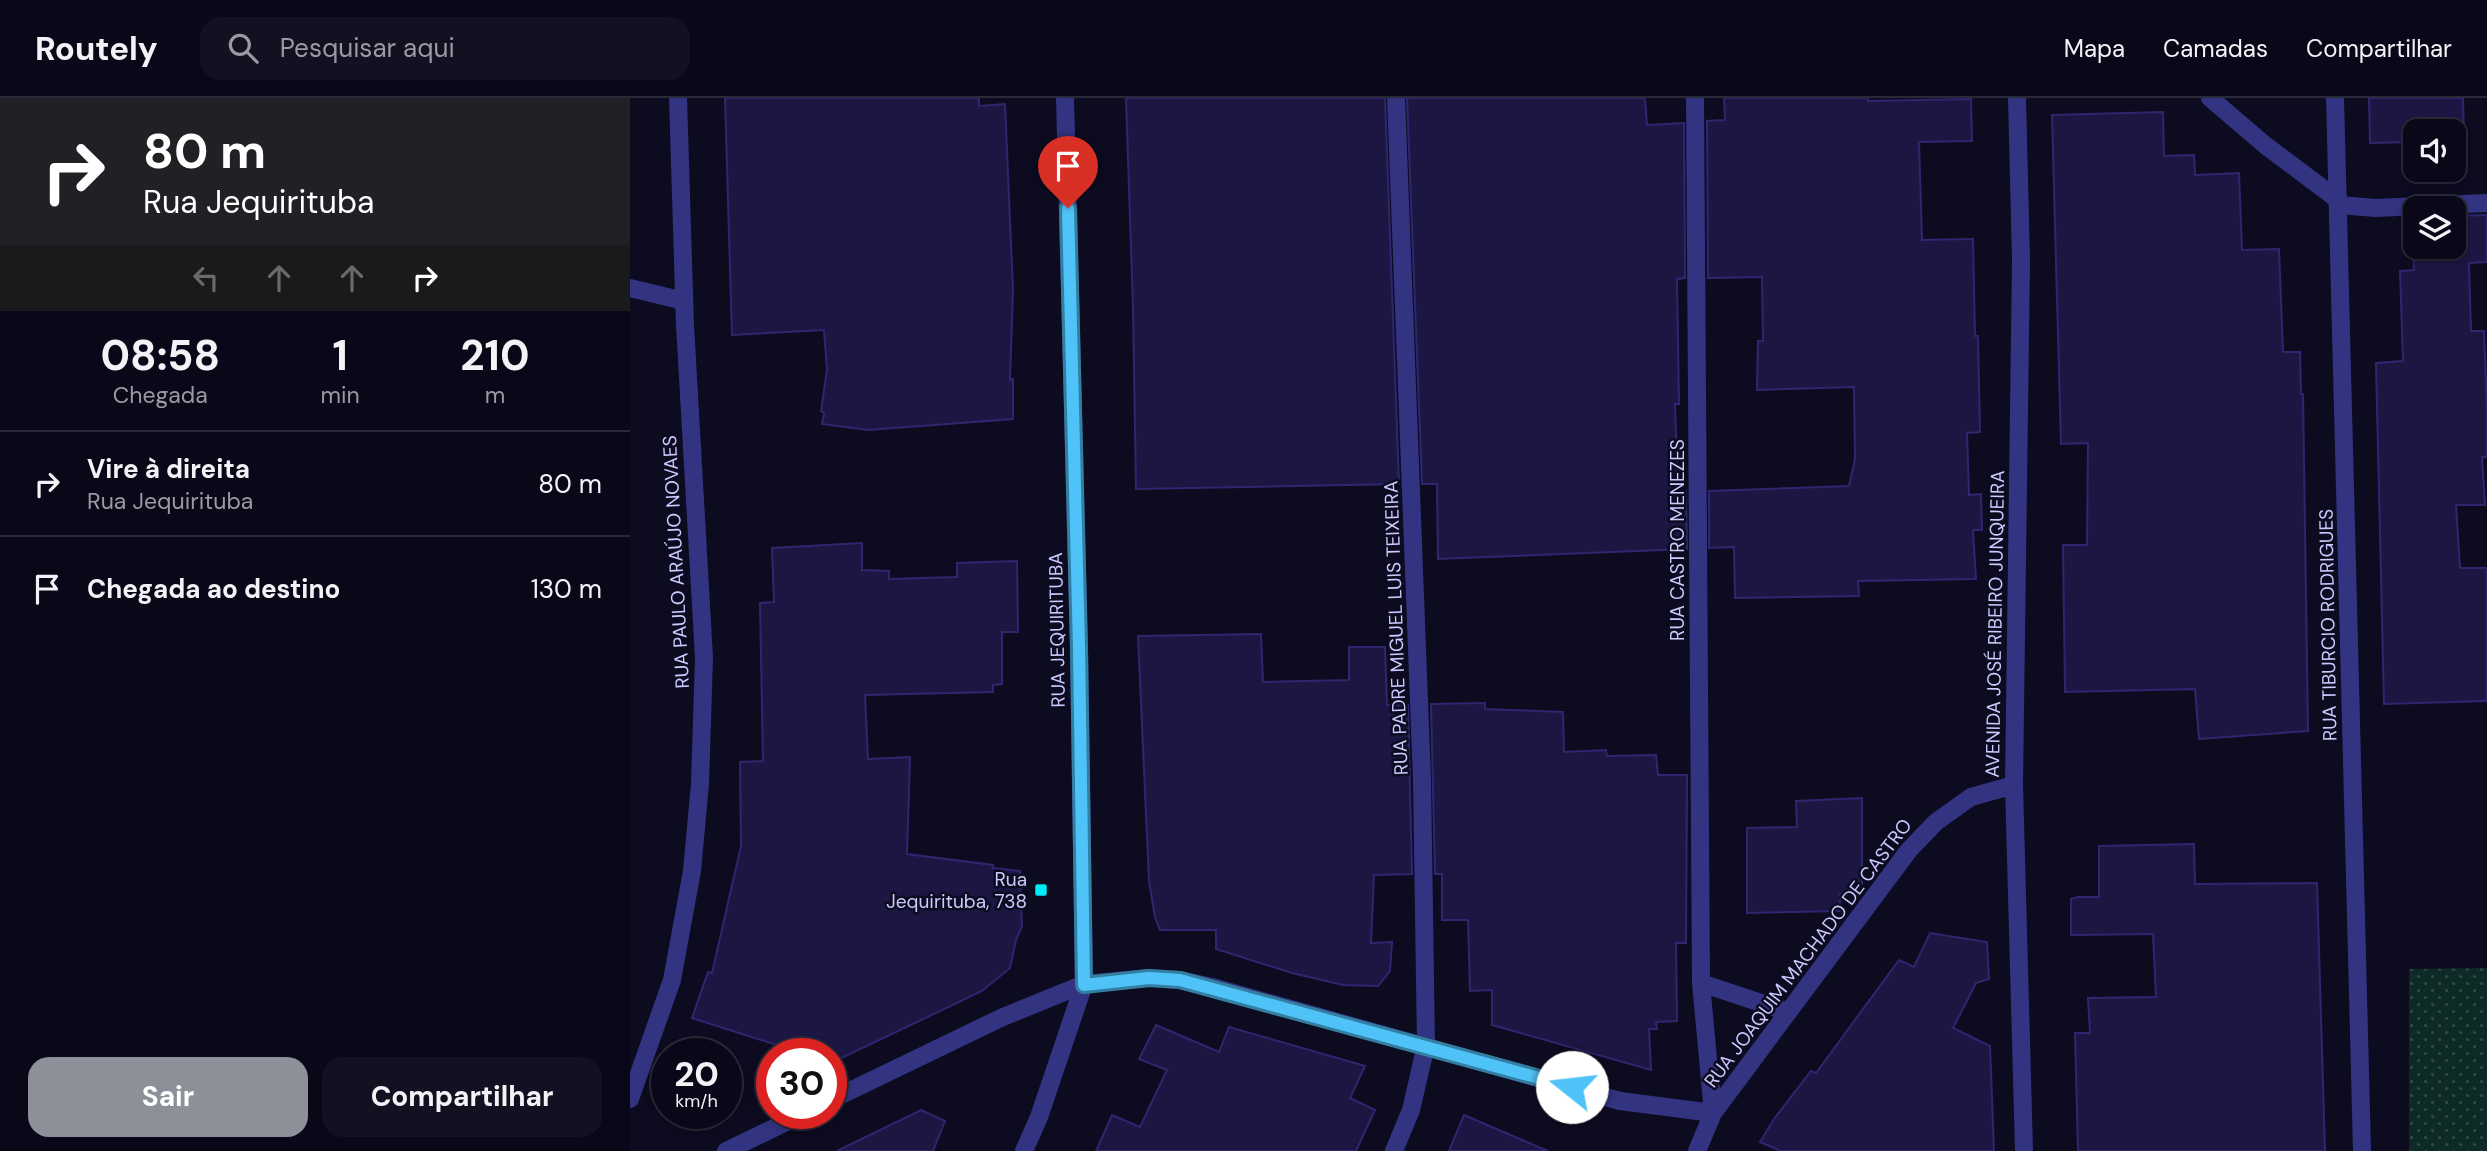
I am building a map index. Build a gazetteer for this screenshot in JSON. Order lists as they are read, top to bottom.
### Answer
{
  "streets": {
    "street": [
      "RUA CASTRO MENEZES",
      "RUA PAULO ARAÚJO NOVAES",
      "AVENIDA JOSÉ RIBEIRO JUNQUEIRA",
      "RUA TIBURCIO RODRIGUES",
      "RUA PADRE MIGUEL LUIS TEIXEIRA",
      "RUA JEQUIRITUBA",
      "RUA JOAQUIM MACHADO DE CASTRO"
    ]
  },
  "crossings": [
    ["RUA CASTRO MENEZES", "RUA JOAQUIM MACHADO DE CASTRO"],
    ["AVENIDA JOSÉ RIBEIRO JUNQUEIRA", "RUA JOAQUIM MACHADO DE CASTRO"],
    ["RUA PADRE MIGUEL LUIS TEIXEIRA", "RUA JOAQUIM MACHADO DE CASTRO"],
    ["RUA JEQUIRITUBA", "RUA JOAQUIM MACHADO DE CASTRO"]
  ],
  "places": {
    "transit": ["Rua Jequirituba, 738"]
  },
  "page": {
    "header": "Routely",
    "search": "Pesquisar aqui",
    "nav": ["Mapa", "Camadas", "Compartilhar"],
    "turn": ["80 m", "Rua Jequirituba"],
    "eta": [
      "08:58",
      "Chegada",
      "1",
      "min",
      "210",
      "m"
    ],
    "list": [
      {
        "name": "Vire à direita",
        "note": "Rua Jequirituba",
        "value": "80 m"
      },
      {
        "name": "Chegada ao destino",
        "value": "130 m"
      }
    ],
    "speed": "20 km/h",
    "limit": "30",
    "buttons": ["Sair", "Compartilhar"]
  }
}
